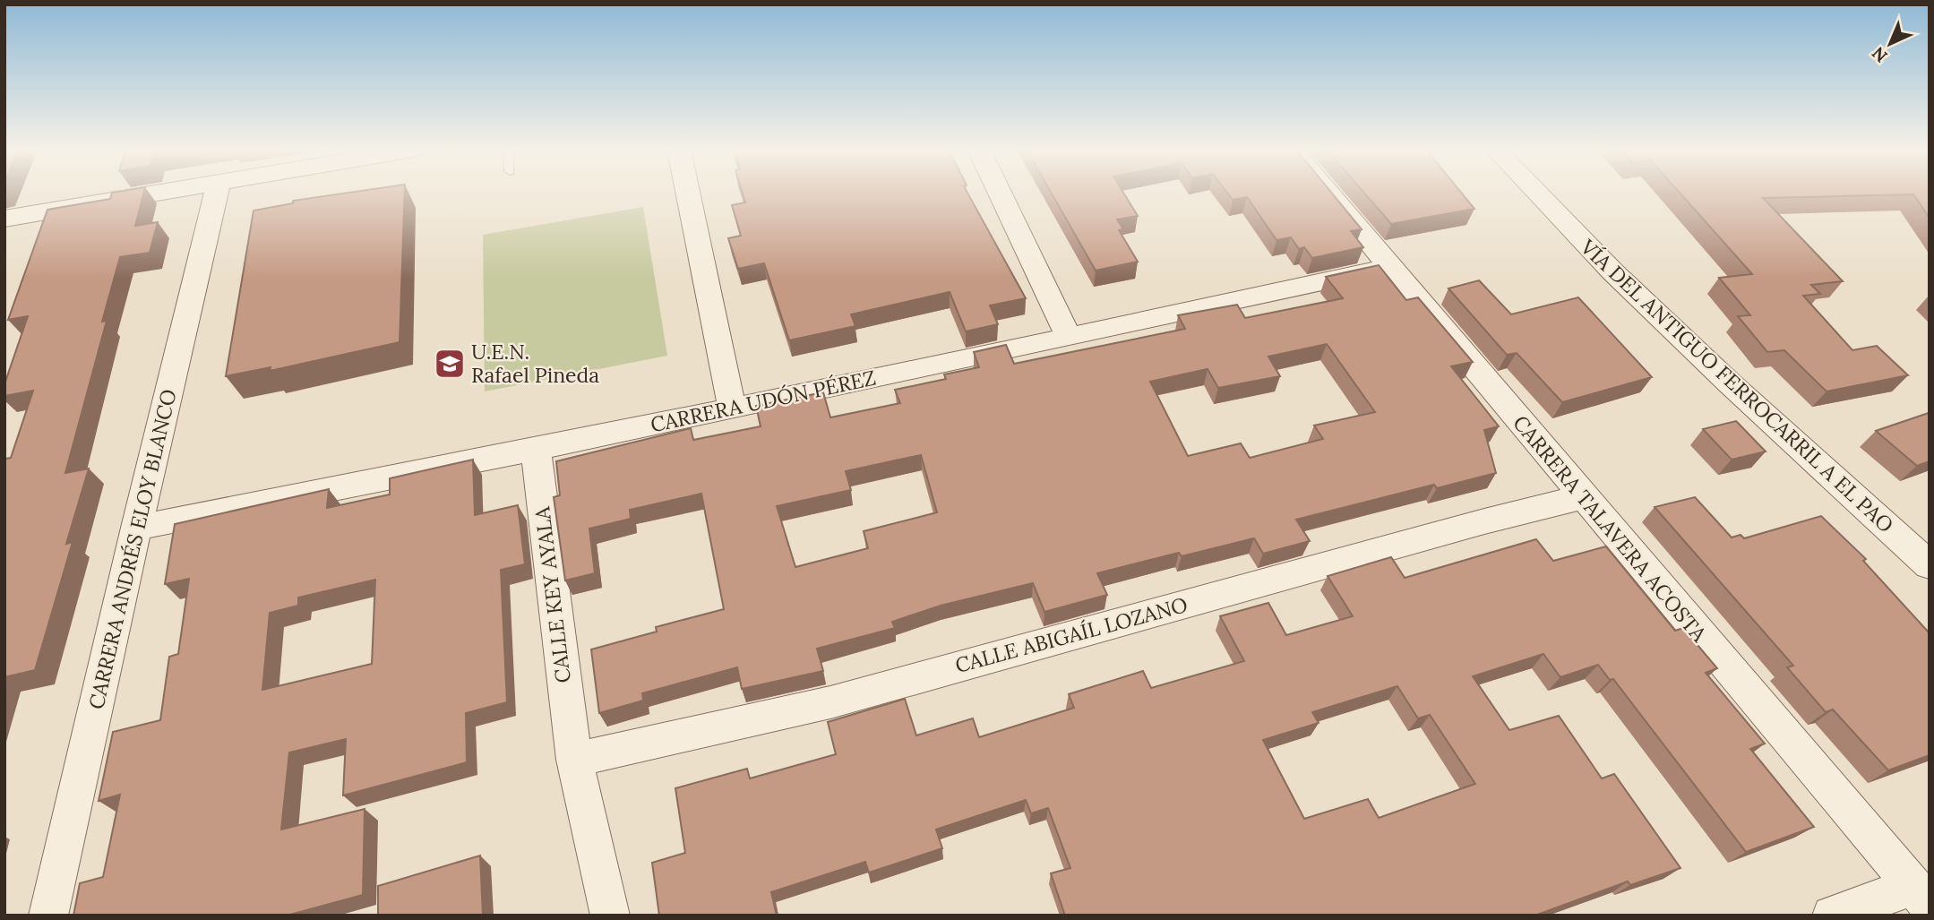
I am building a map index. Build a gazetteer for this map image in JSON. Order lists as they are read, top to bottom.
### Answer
{
  "streets": {
    "street": [
      "VÍA DEL ANTIGUO FERROCARRIL A EL PAO",
      "CARRERA UDÓN PÉREZ",
      "CARRERA TALAVERA ACOSTA",
      "CARRERA ANDRÉS ELOY BLANCO",
      "CALLE KEY AYALA",
      "CALLE ABIGAÍL LOZANO"
    ]
  },
  "crossings": [
    ["CARRERA UDÓN PÉREZ", "CARRERA TALAVERA ACOSTA"],
    ["CARRERA UDÓN PÉREZ", "CARRERA ANDRÉS ELOY BLANCO"],
    ["CARRERA UDÓN PÉREZ", "CALLE KEY AYALA"],
    ["CARRERA TALAVERA ACOSTA", "CALLE ABIGAÍL LOZANO"],
    ["CALLE KEY AYALA", "CALLE ABIGAÍL LOZANO"]
  ],
  "places": {
    "school or university": ["U.E.N. Rafael Pineda"]
  },
  "north": "bottom left"
}
